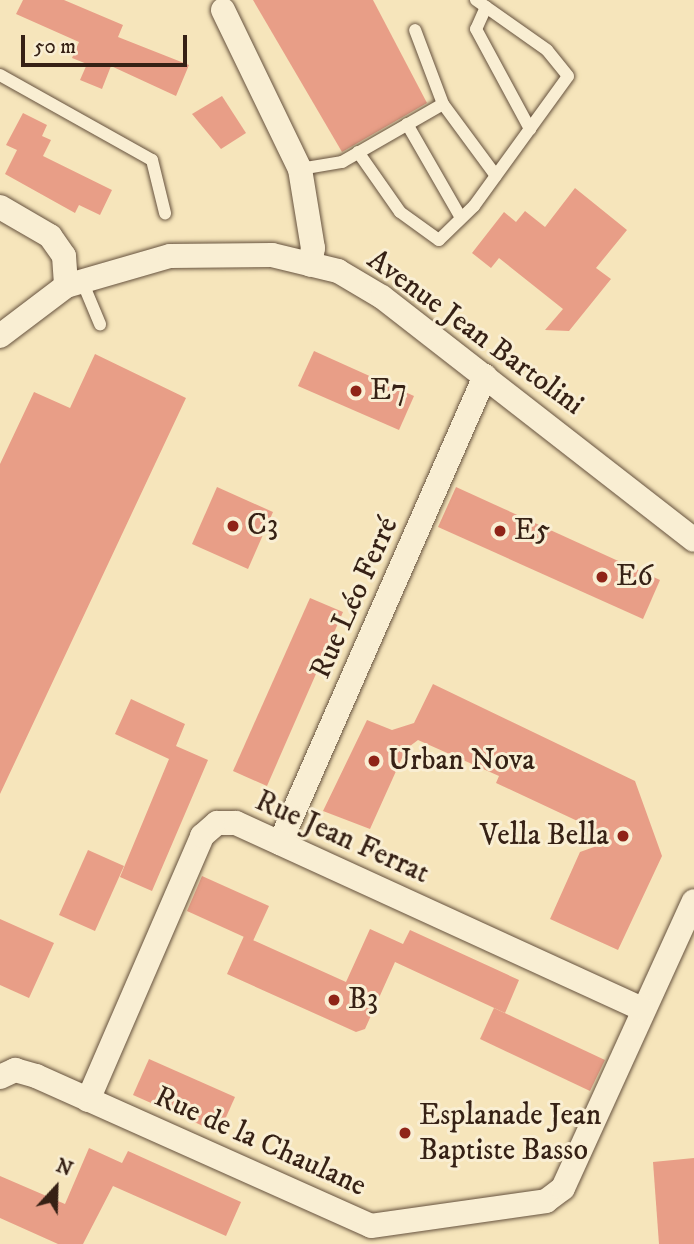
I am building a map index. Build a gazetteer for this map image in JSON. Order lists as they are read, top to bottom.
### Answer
{
  "streets": {
    "street": [
      "Avenue Jean Bartolini",
      "Rue Léo Ferré",
      "Rue Jean Ferrat",
      "Rue de la Chaulane"
    ]
  },
  "crossings": [
    ["Avenue Jean Bartolini", "Rue Léo Ferré"],
    ["Rue Léo Ferré", "Rue Jean Ferrat"],
    ["Rue Jean Ferrat", "Rue de la Chaulane"]
  ],
  "places": [
    "E7",
    "C3",
    "E5",
    "E6",
    "Urban Nova",
    "Vella Bella",
    "B3",
    "Esplanade Jean Baptiste Basso"
  ],
  "scale_bar": "50 m",
  "north": "top"
}
